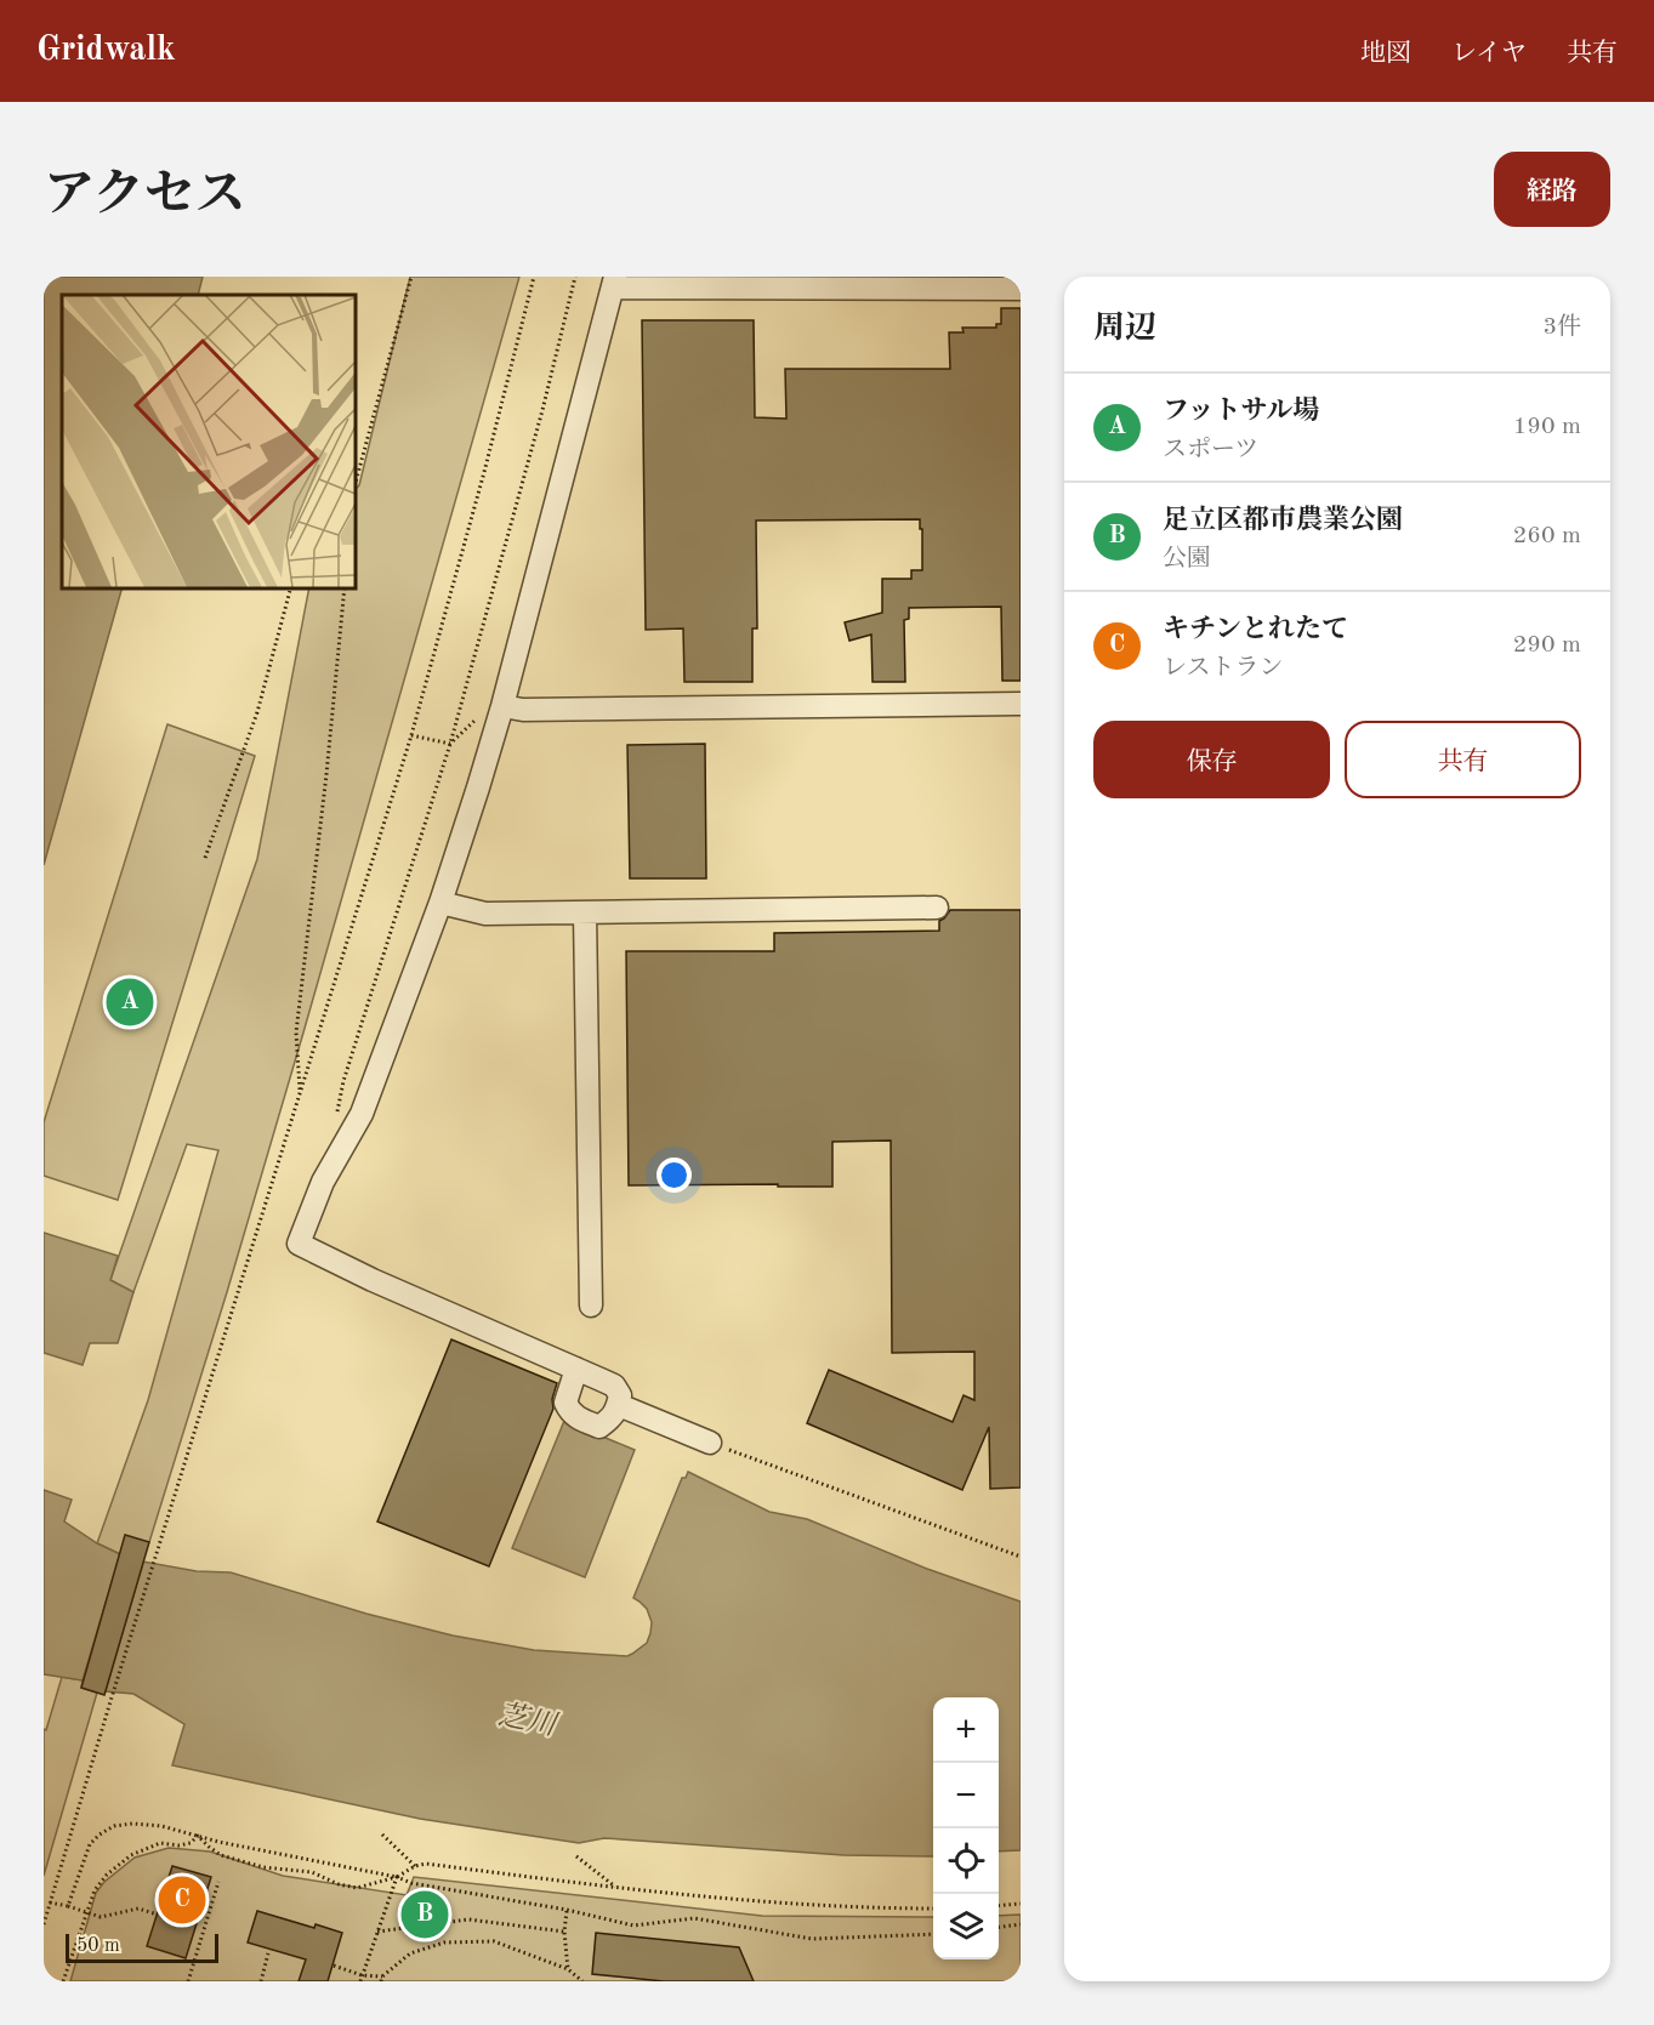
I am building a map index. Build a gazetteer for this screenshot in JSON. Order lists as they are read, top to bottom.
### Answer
{
  "water": ["芝川"],
  "scale_bar": "50 m",
  "page": {
    "header": "Gridwalk",
    "nav": ["地図", "レイヤ", "共有"],
    "title": "アクセス",
    "buttons": [
      "経路",
      ["保存", "共有"]
    ],
    "heading": ["周辺", "3件"],
    "list": [
      {
        "mark": "A",
        "name": "フットサル場",
        "note": "スポーツ",
        "value": "190 m"
      },
      {
        "mark": "B",
        "name": "足立区都市農業公園",
        "note": "公園",
        "value": "260 m"
      },
      {
        "mark": "C",
        "name": "キチンとれたて",
        "note": "レストラン",
        "value": "290 m"
      }
    ],
    "pins": ["A", "C", "B"],
    "map_buttons": ["+", "−"],
    "scale": "50 m"
  }
}
